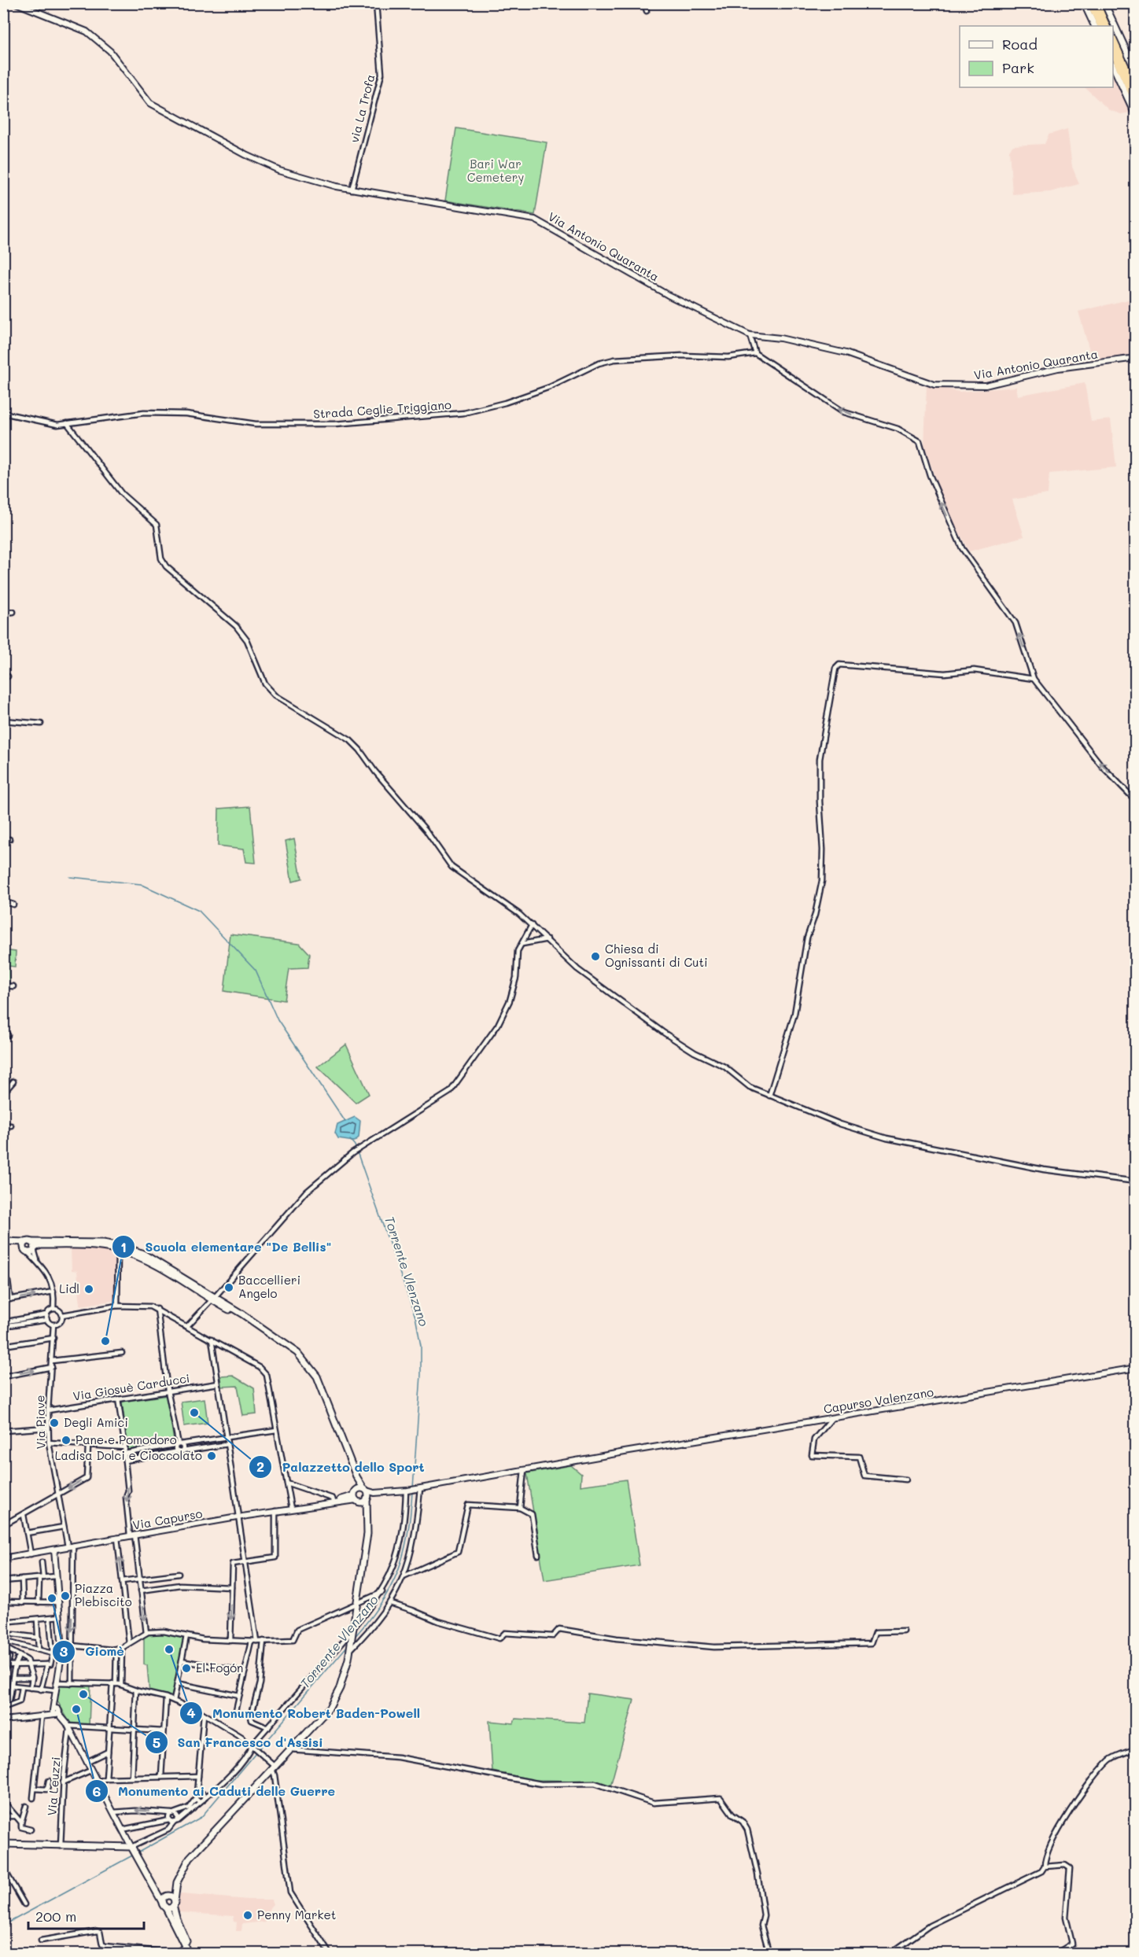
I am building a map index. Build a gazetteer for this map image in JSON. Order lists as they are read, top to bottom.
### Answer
{
  "streets": {
    "street": [
      "via La Trofa",
      "Via Antonio Quaranta",
      "Strada Ceglie Triggiano",
      "Via Giosuè Carducci",
      "Capurso Valenzano",
      "Via Piave",
      "Via Capurso",
      "Via Leuzzi"
    ]
  },
  "crossings": [
    ["via La Trofa", "Via Antonio Quaranta"],
    ["Via Giosuè Carducci", "Via Piave"],
    ["Via Piave", "Via Capurso"]
  ],
  "water": ["Torrente Vlenzano"],
  "parks": ["Bari War Cemetery"],
  "places": [
    "Chiesa di Ognissanti di Cuti",
    "Baccellieri Angelo",
    "Lidl",
    "Scuola elementare \"De Bellis\"",
    "Palazzetto dello Sport",
    "Degli Amici",
    "Pane e Pomodoro",
    "Ladisa Dolci e Cioccolato",
    "Piazza Plebiscito",
    "Giomè",
    "Monumento Robert Baden-Powell",
    "El Fogón",
    "San Francesco d'Assisi",
    "Monumento ai Caduti delle Guerre",
    "Penny Market"
  ],
  "legend": ["Road", "Park"],
  "scale_bar": "200 m"
}
